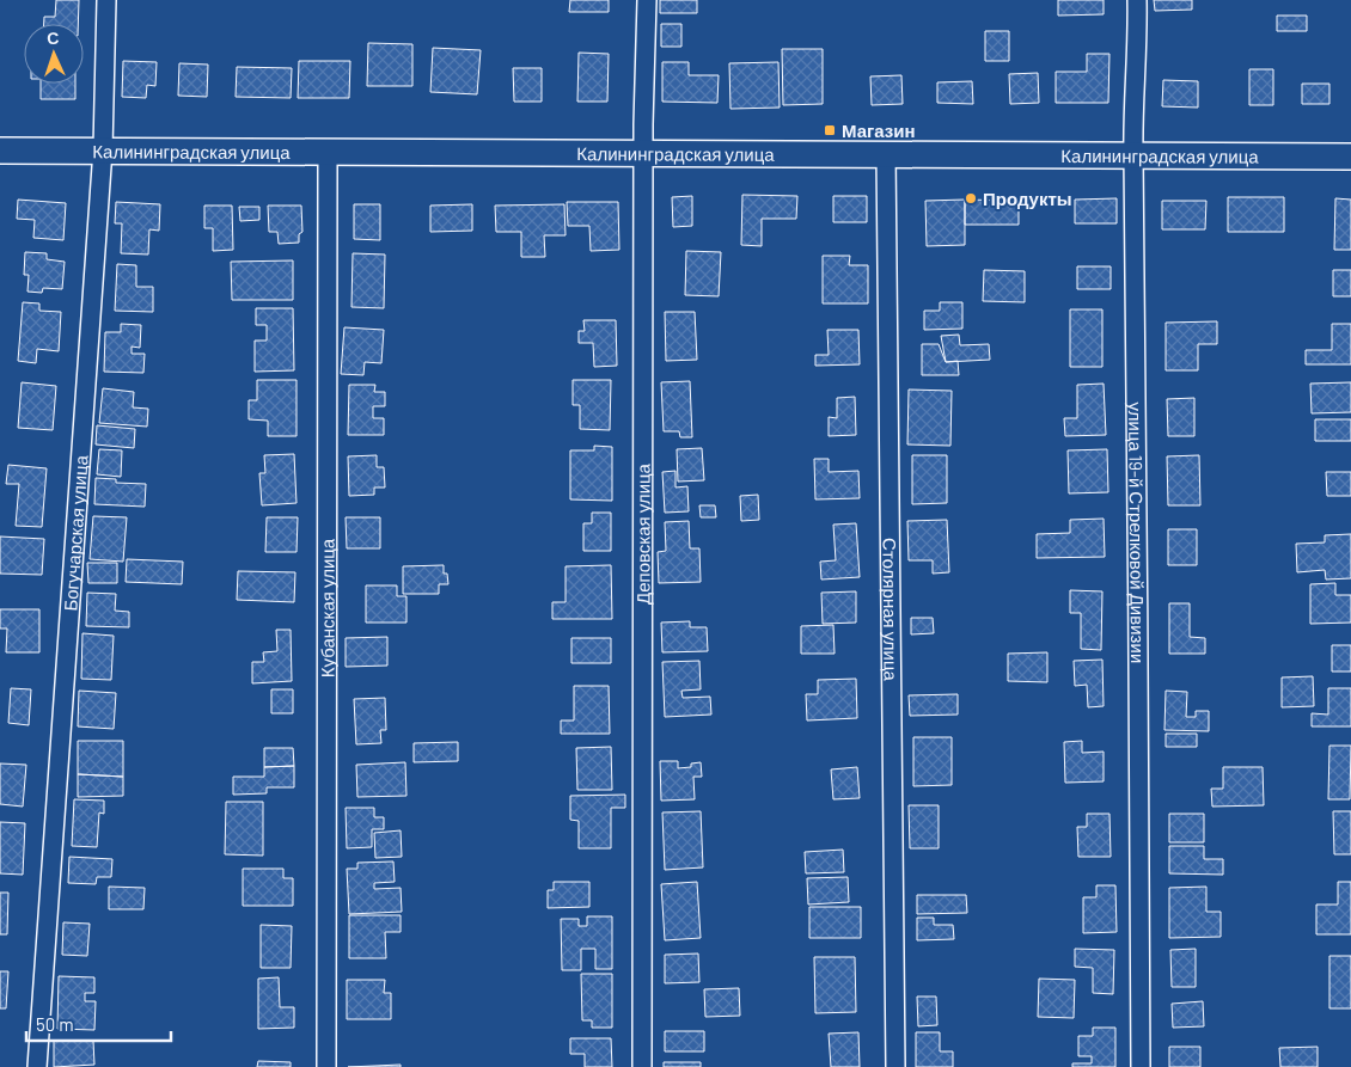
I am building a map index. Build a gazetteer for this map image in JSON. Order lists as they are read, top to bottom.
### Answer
{
  "streets": {
    "main road": ["Калининградская улица"],
    "street": [
      "Деповская улица",
      "улица 19-й Стрелковой Дивизии",
      "Богучарская улица",
      "Кубанская улица",
      "Столярная улица"
    ]
  },
  "crossings": [
    ["Калининградская улица", "Деповская улица"],
    ["Калининградская улица", "улица 19-й Стрелковой Дивизии"],
    ["Калининградская улица", "Богучарская улица"],
    ["Калининградская улица", "Кубанская улица"],
    ["Калининградская улица", "Столярная улица"]
  ],
  "places": {
    "transit": ["Магазин"],
    "other": ["Продукты"]
  },
  "scale_bar": "50 m",
  "north": "top"
}
